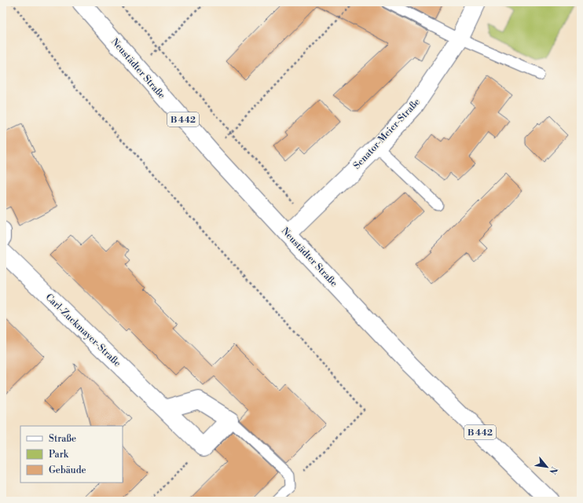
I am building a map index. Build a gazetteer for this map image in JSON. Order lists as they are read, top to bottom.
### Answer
{
  "streets": {
    "street": [
      "Neustädter Straße",
      "B 442",
      "Senator-Meier-Straße",
      "Carl-Zuckmayer-Straße"
    ]
  },
  "crossings": [
    ["Neustädter Straße", "Senator-Meier-Straße"]
  ],
  "legend": ["Straße", "Park", "Gebäude"],
  "north": "bottom right"
}
